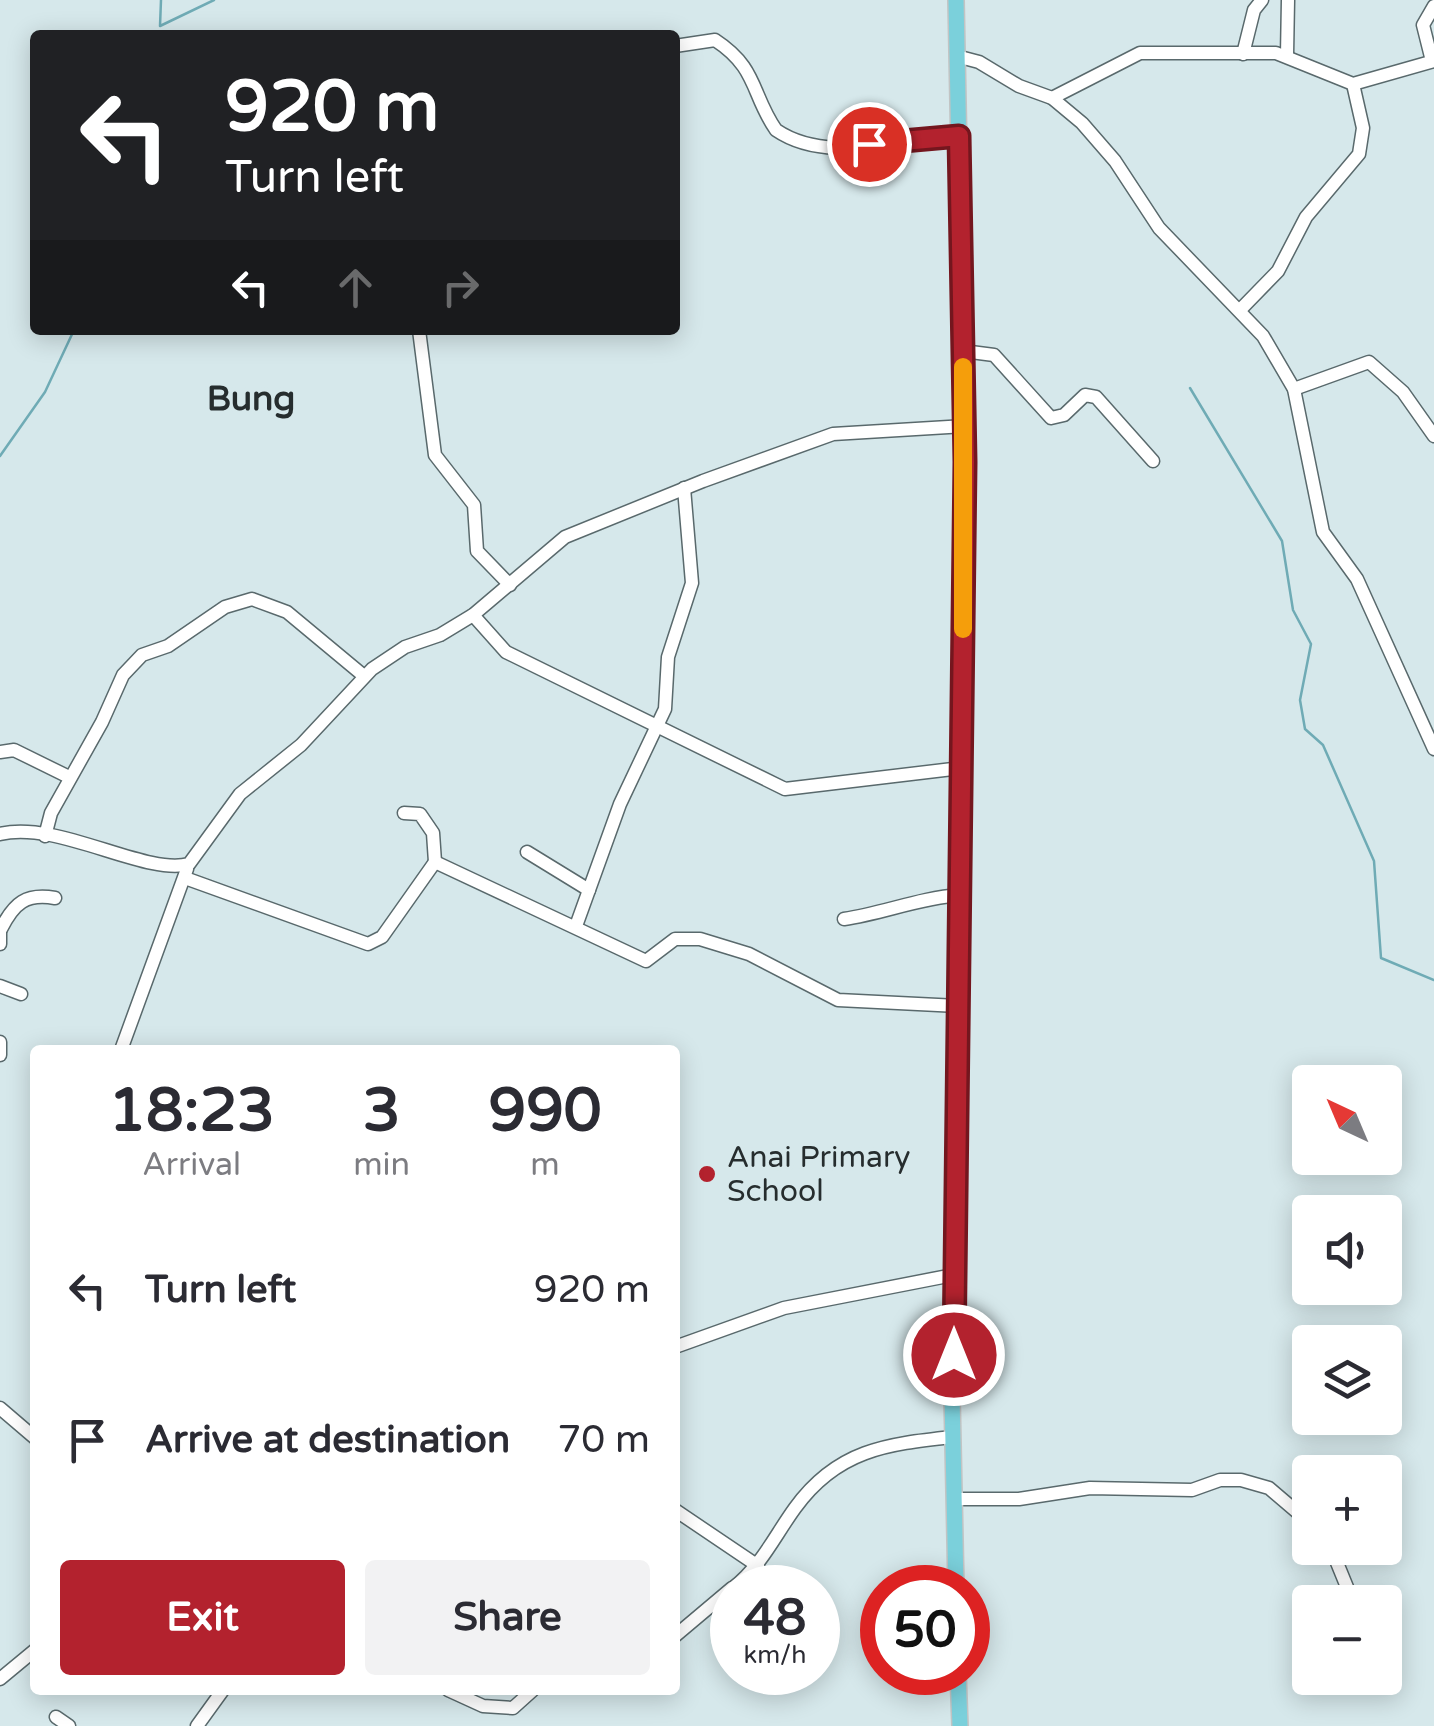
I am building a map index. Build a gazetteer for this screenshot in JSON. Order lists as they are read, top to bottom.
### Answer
{
  "districts": ["Bung"],
  "places": ["Anai Primary School"],
  "north": "top left",
  "page": {
    "turn": ["920 m", "Turn left"],
    "eta": [
      "18:23",
      "Arrival",
      "3",
      "min",
      "990",
      "m"
    ],
    "map_buttons": ["+", "−"],
    "list": [
      {
        "name": "Turn left",
        "value": "920 m"
      },
      {
        "name": "Arrive at destination",
        "value": "70 m"
      }
    ],
    "buttons": ["Exit", "Share"],
    "speed": "48 km/h",
    "limit": "50"
  }
}
